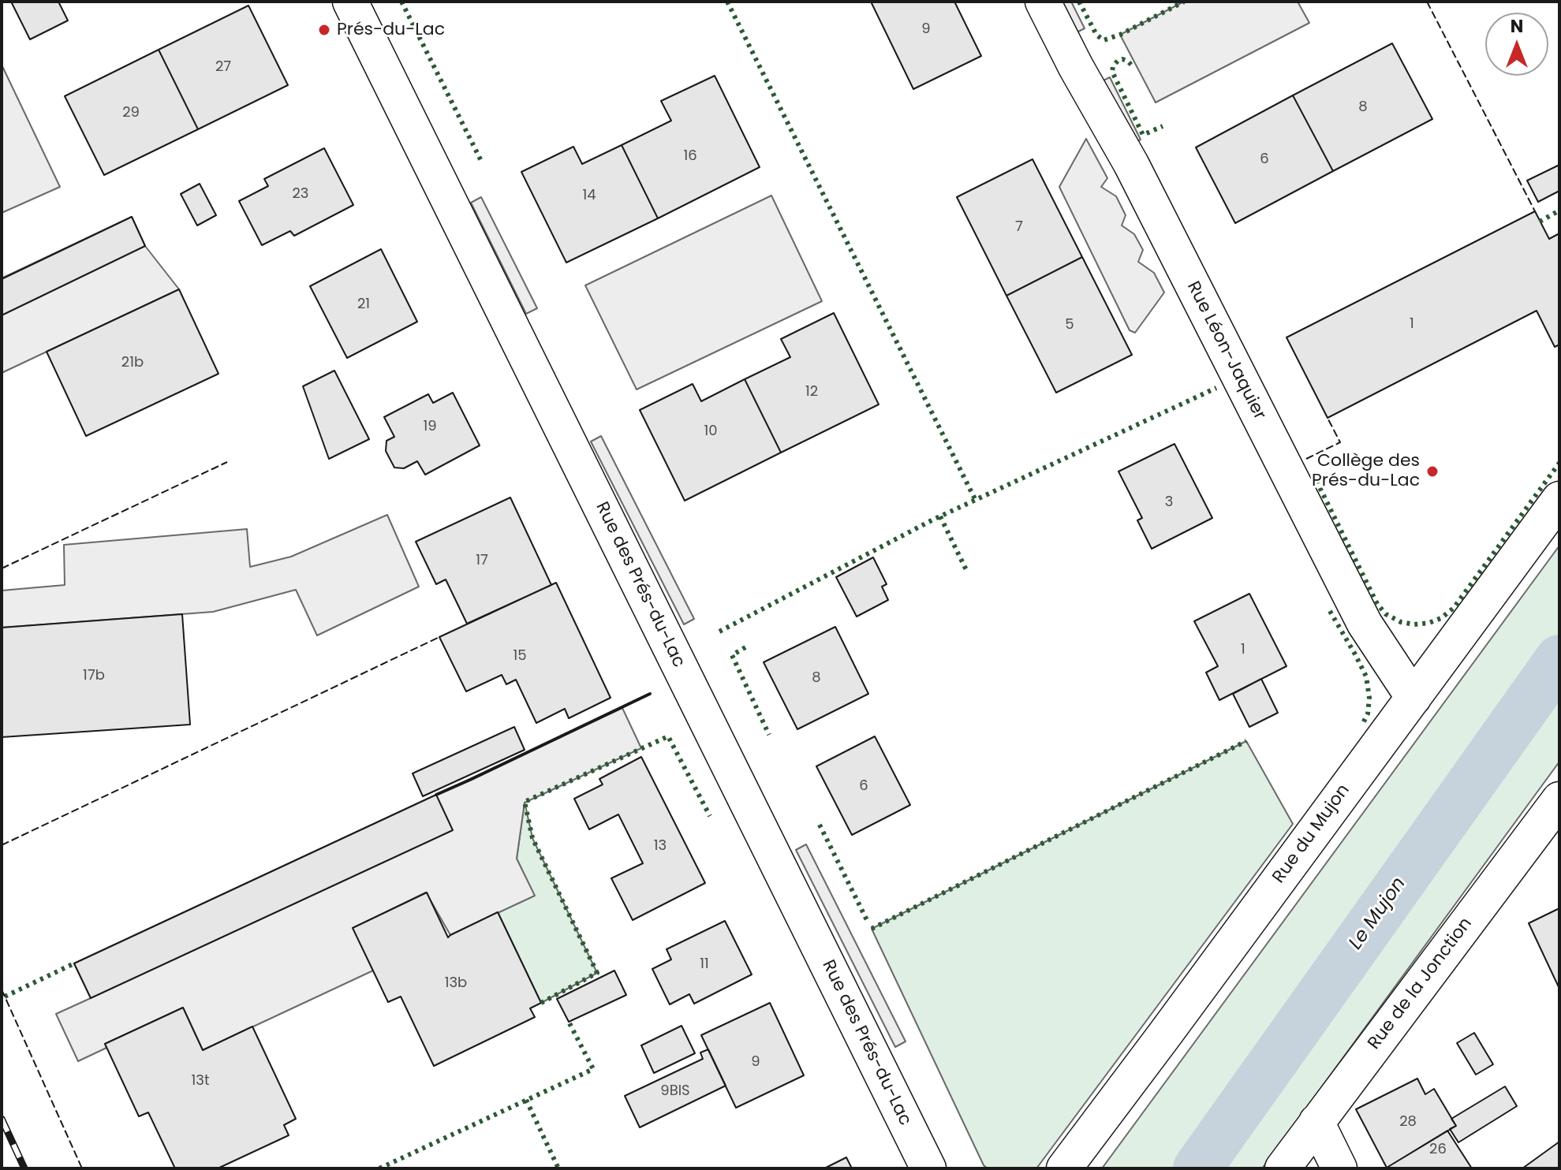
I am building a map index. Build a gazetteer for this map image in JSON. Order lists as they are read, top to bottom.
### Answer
{
  "streets": {
    "street": [
      "Rue Léon-Jaquier",
      "Rue des Prés-du-Lac",
      "Rue du Mujon",
      "Rue de la Jonction"
    ]
  },
  "crossings": [
    ["Rue Léon-Jaquier", "Rue du Mujon"]
  ],
  "water": ["Le Mujon"],
  "places": ["Prés-du-Lac", "Collège des Prés-du-Lac"],
  "house_numbers": [
    "9",
    "27",
    "8",
    "29",
    "16",
    "6",
    "23",
    "14",
    "7",
    "21",
    "1",
    "5",
    "21b",
    "12",
    "19",
    "10",
    "3",
    "17",
    "1",
    "15",
    "17b",
    "8",
    "6",
    "13",
    "11",
    "13b",
    "9",
    "13t",
    "9BIS",
    "28",
    "26"
  ],
  "north": "top"
}
